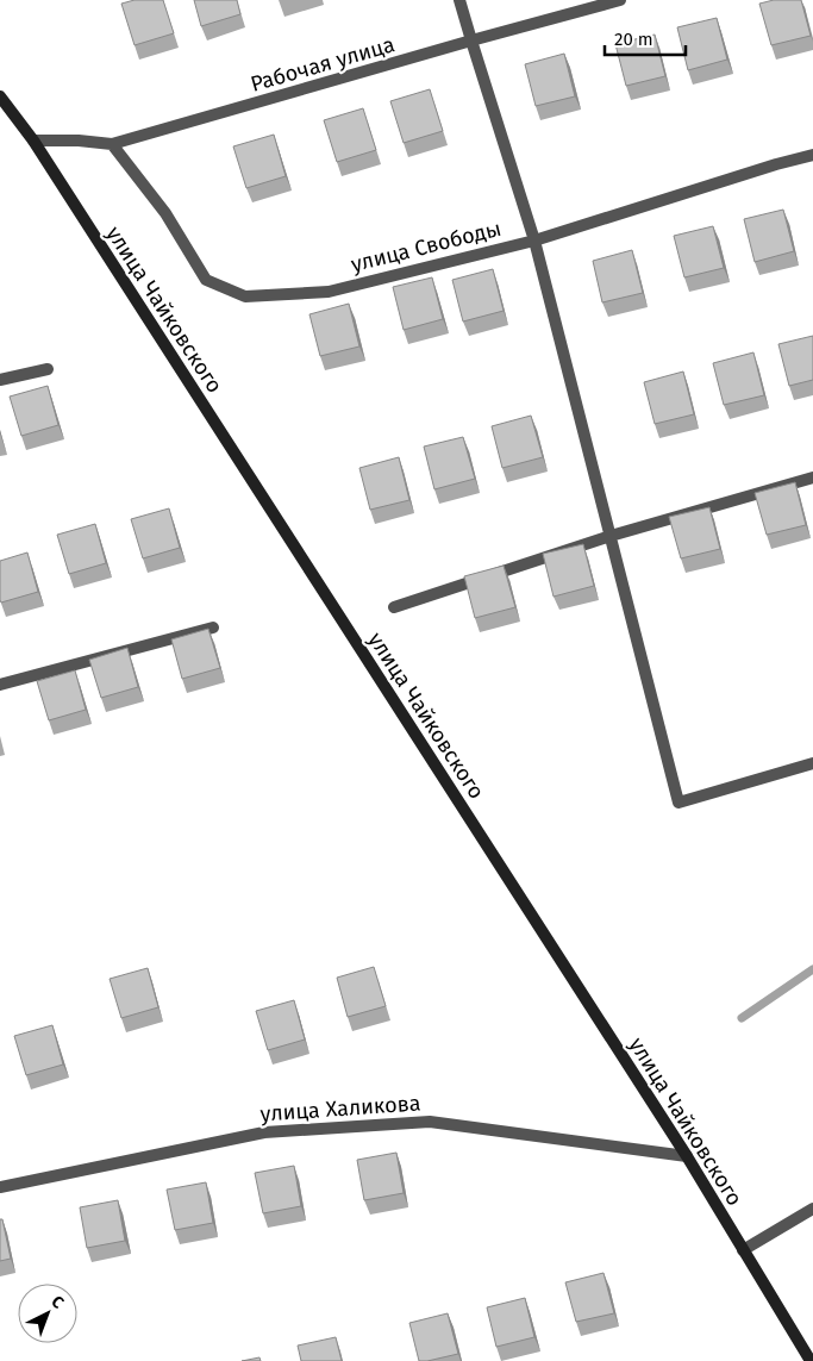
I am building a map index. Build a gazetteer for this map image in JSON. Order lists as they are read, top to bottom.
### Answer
{
  "streets": {
    "main road": ["улица Чайковского"],
    "street": ["Рабочая улица", "улица Свободы", "улица Халикова"]
  },
  "crossings": [
    ["Рабочая улица", "улица Свободы"],
    ["Рабочая улица", "улица Чайковского"],
    ["улица Чайковского", "улица Халикова"]
  ],
  "scale_bar": "20 m",
  "north": "top right"
}
